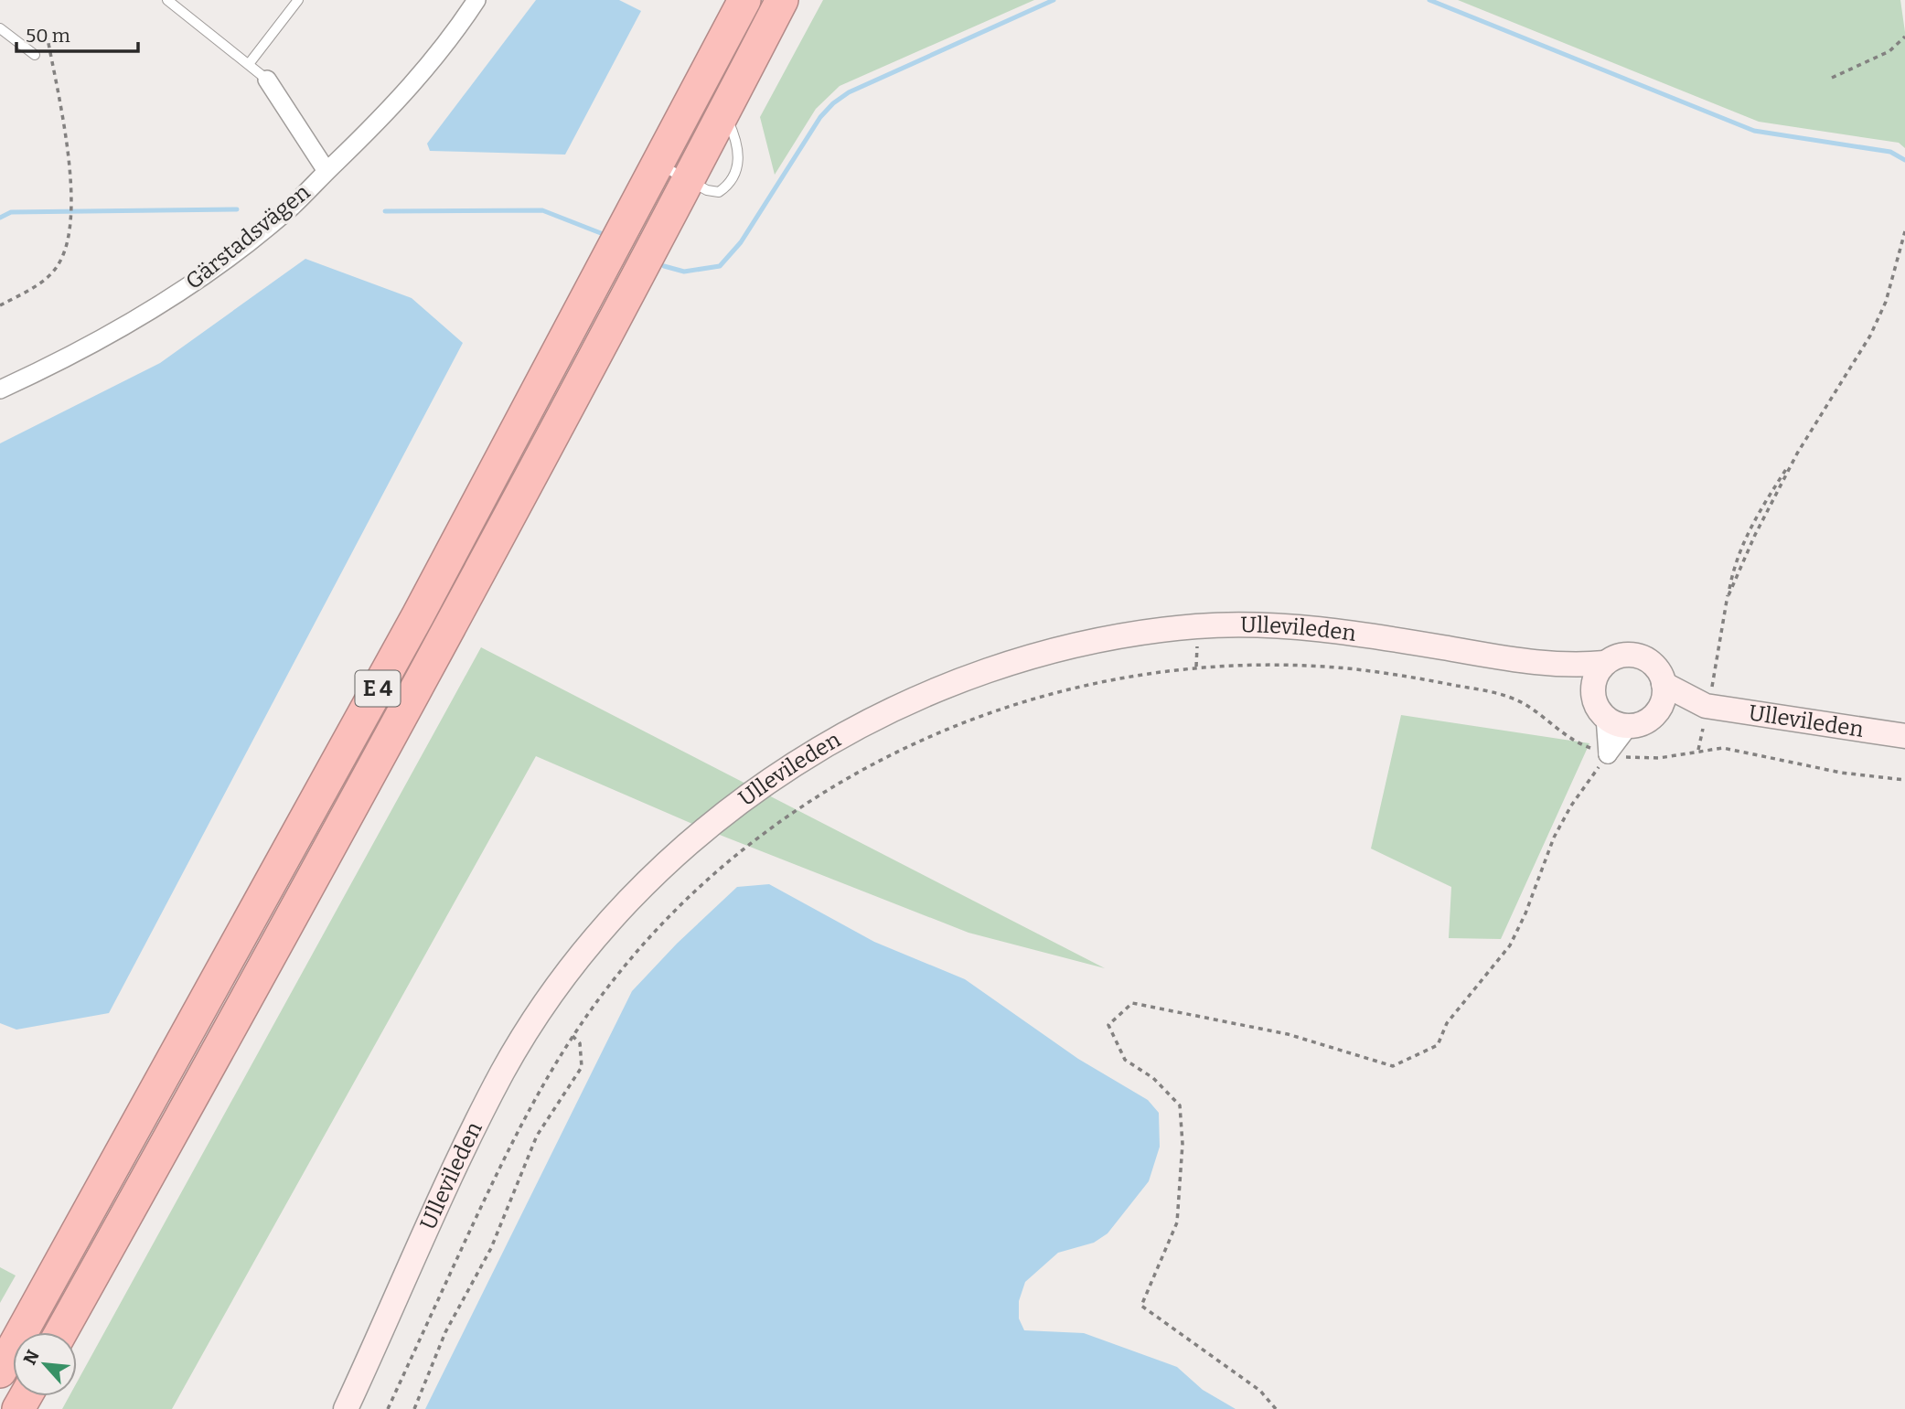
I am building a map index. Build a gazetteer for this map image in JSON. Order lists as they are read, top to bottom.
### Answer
{
  "streets": {
    "highway": ["E 4"],
    "main road": ["Ullevileden"],
    "street": ["Gärstadsvägen"]
  },
  "scale_bar": "50 m",
  "north": "top left"
}
